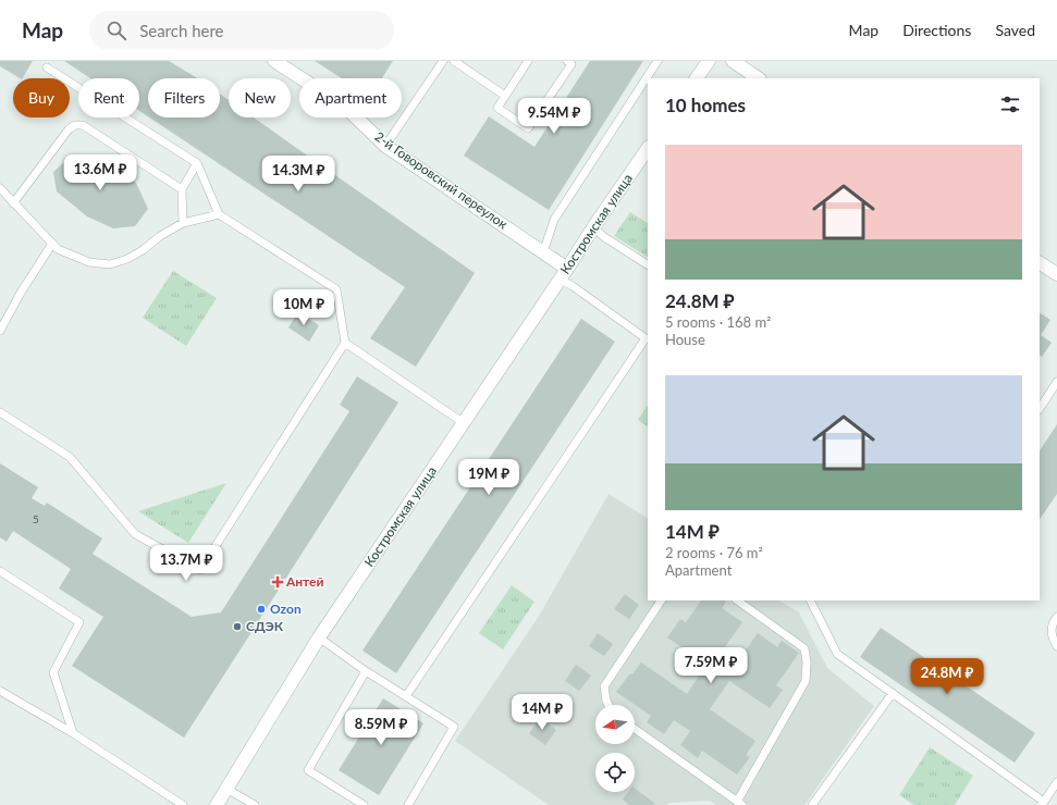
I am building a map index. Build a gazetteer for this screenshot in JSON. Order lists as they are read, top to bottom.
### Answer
{
  "streets": {
    "street": ["2-й Говоровский переулок", "Костромская улица"]
  },
  "crossings": [
    ["2-й Говоровский переулок", "Костромская улица"]
  ],
  "places": {
    "health": ["Антей"],
    "other": ["Ozon", "СДЭК"]
  },
  "house_numbers": ["5"],
  "north": "left",
  "page": {
    "header": "Map",
    "search": "Search here",
    "nav": ["Map", "Directions", "Saved"],
    "chip": [
      "Buy",
      "Rent",
      "Filters",
      "New",
      "Apartment"
    ],
    "heading": "10 homes",
    "price": [
      "9.54M ₽",
      "13.6M ₽",
      "14.3M ₽",
      "10M ₽",
      "19M ₽",
      "13.7M ₽",
      "7.59M ₽",
      "24.8M ₽",
      "14M ₽",
      "8.59M ₽"
    ],
    "list": [
      {
        "name": "24.8M ₽",
        "note": "5 rooms · 168 m² · House"
      },
      {
        "name": "14M ₽",
        "note": "2 rooms · 76 m² · Apartment"
      }
    ]
  }
}
